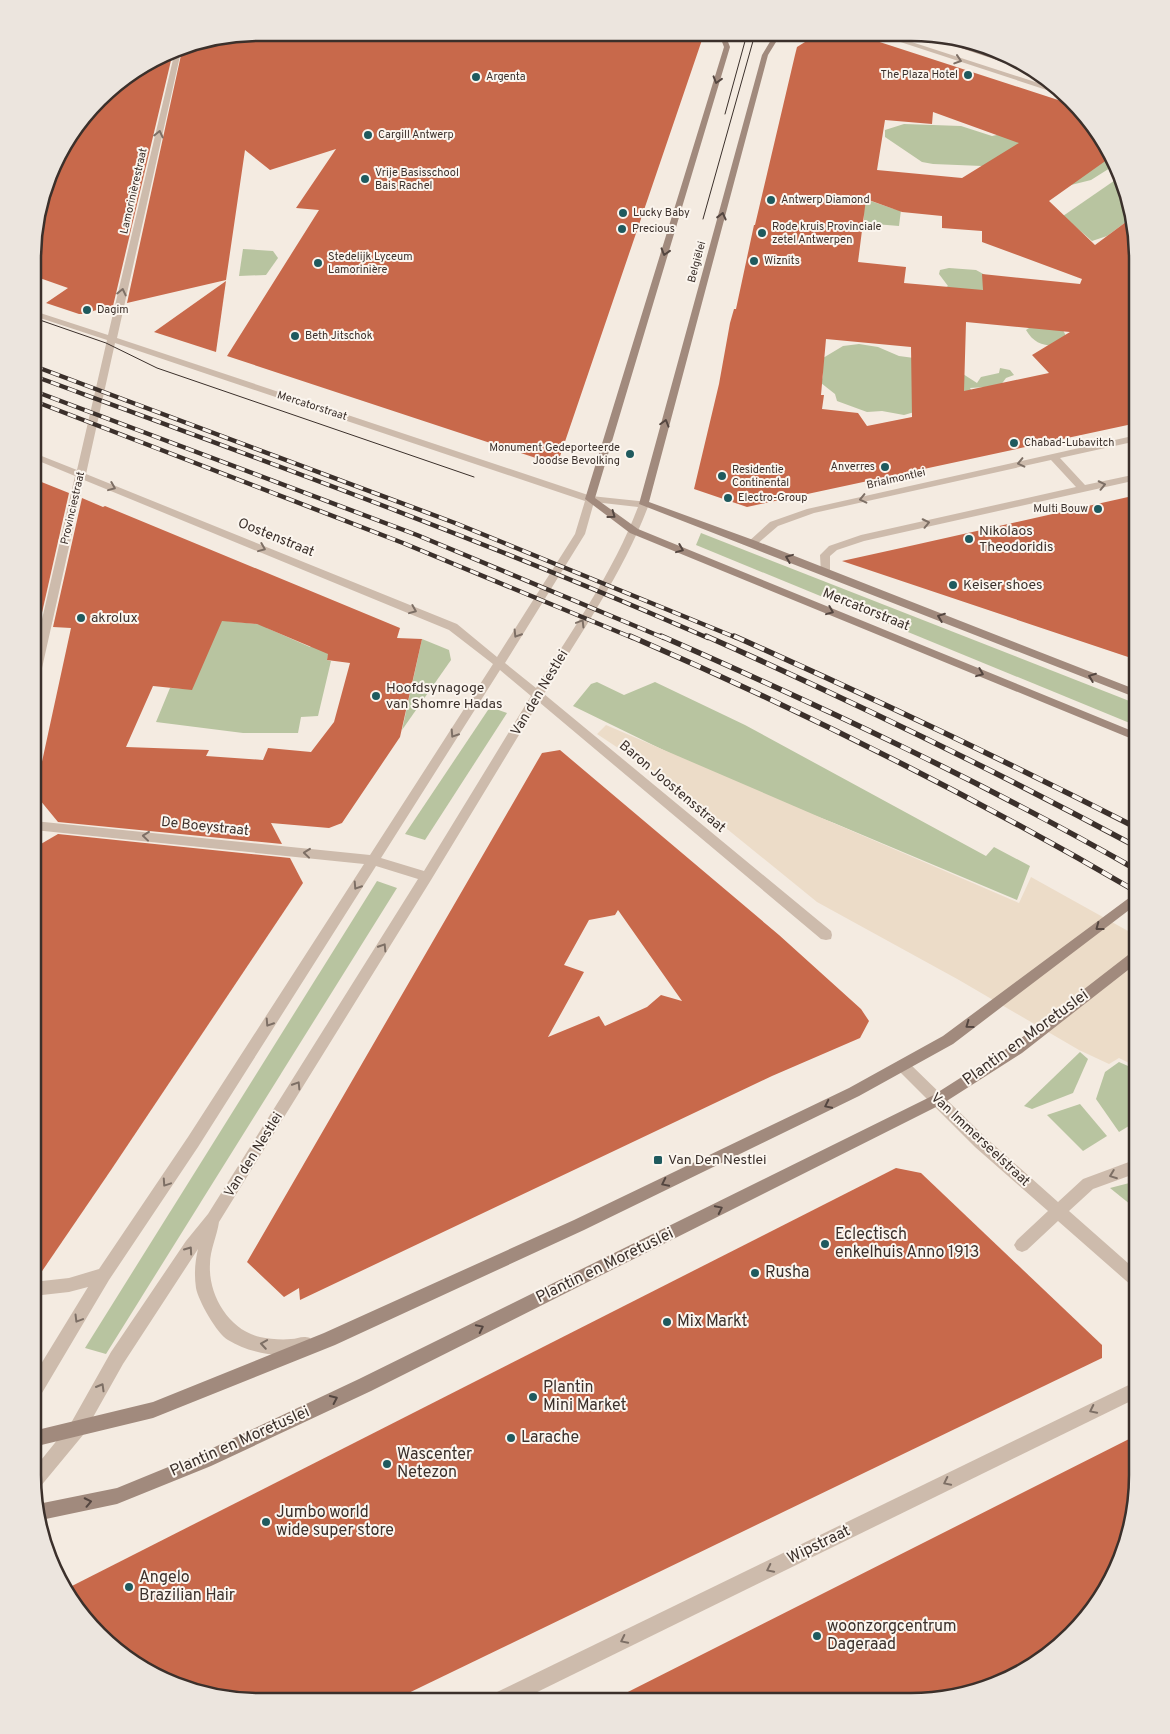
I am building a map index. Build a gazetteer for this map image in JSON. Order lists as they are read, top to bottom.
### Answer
{
  "streets": {
    "street": [
      "Lamorinièrestraat",
      "Belgiëlei",
      "Mercatorstraat",
      "Brialmontlei",
      "Provinciestraat",
      "Oostenstraat",
      "Van den Nestlei",
      "Baron Joostensstraat",
      "De Boeystraat",
      "Plantin en Moretuslei",
      "Van Immerseelstraat",
      "Wipstraat"
    ]
  },
  "crossings": [
    ["Lamorinièrestraat", "Mercatorstraat"],
    ["Lamorinièrestraat", "Provinciestraat"],
    ["Belgiëlei", "Mercatorstraat"],
    ["Belgiëlei", "Van den Nestlei"],
    ["Mercatorstraat", "Brialmontlei"],
    ["Mercatorstraat", "Provinciestraat"],
    ["Mercatorstraat", "Van den Nestlei"],
    ["Provinciestraat", "Oostenstraat"],
    ["Oostenstraat", "Baron Joostensstraat"],
    ["Van den Nestlei", "Baron Joostensstraat"],
    ["Plantin en Moretuslei", "Van Immerseelstraat"]
  ],
  "one_way": [
    "Lamorinièrestraat",
    "Oostenstraat",
    "De Boeystraat",
    "Wipstraat"
  ],
  "places": {
    "other": [
      "The Plaza Hotel",
      "Argenta",
      "Cargill Antwerp",
      "Vrije Basisschool Bais Rachel",
      "Antwerp Diamond",
      "Lucky Baby",
      "Precious",
      "Rode kruis Provinciale zetel Antwerpen",
      "Wiznits",
      "Stedelijk Lyceum Lamorinière",
      "Dagim",
      "Beth Jitschok",
      "Chabad-Lubavitch",
      "Monument Gedeporteerde Joodse Bevolking",
      "Anverres",
      "Residentie Continental",
      "Electro-Group",
      "Multi Bouw",
      "Nikolaos Theodoridis",
      "Keiser shoes",
      "akrolux",
      "Hoofdsynagoge van Shomre Hadas",
      "Eclectisch enkelhuis Anno 1913",
      "Rusha",
      "Mix Markt",
      "Plantin Mini Market",
      "Larache",
      "Wascenter Netezon",
      "Jumbo world wide super store",
      "Angelo Brazilian Hair",
      "woonzorgcentrum Dageraad"
    ],
    "transit": ["Van Den Nestlei"]
  }
}
